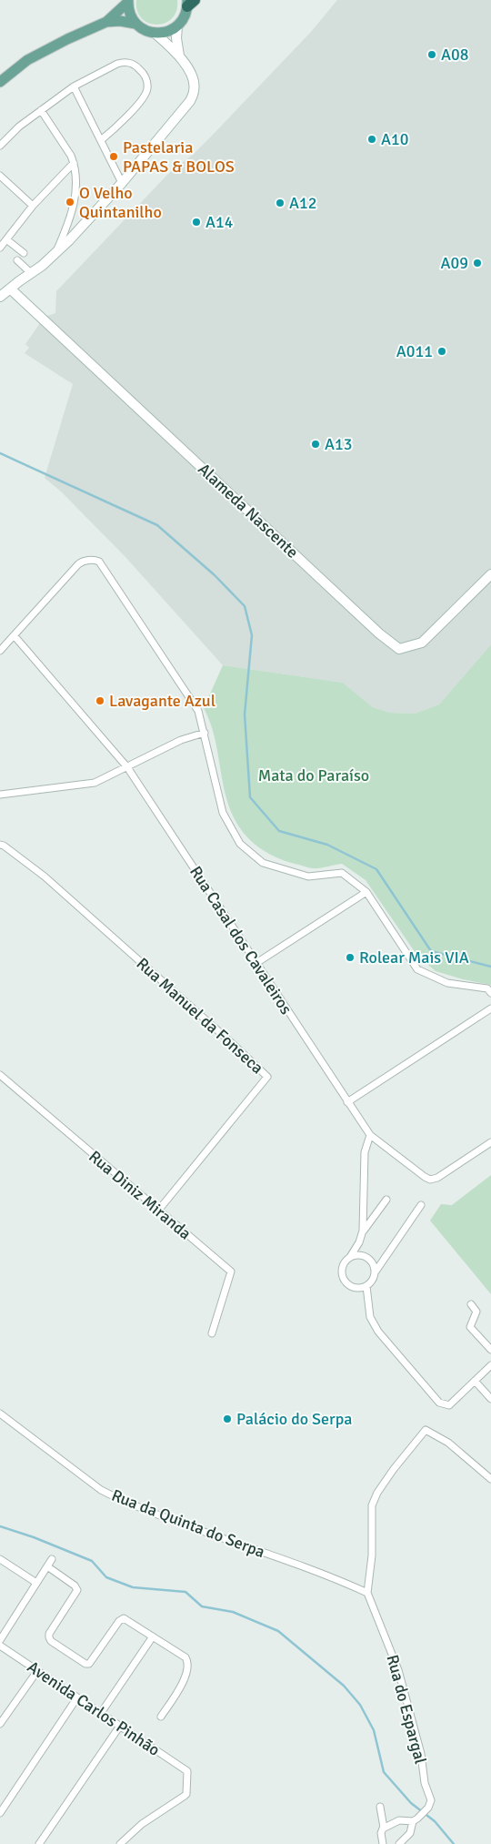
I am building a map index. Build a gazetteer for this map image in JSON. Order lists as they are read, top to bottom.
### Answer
{
  "streets": {
    "street": [
      "Alameda Nascente",
      "Rua Casal dos Cavaleiros",
      "Rua Manuel da Fonseca",
      "Rua Diniz Miranda",
      "Rua da Quinta do Serpa",
      "Avenida Carlos Pinhão",
      "Rua do Espargal"
    ]
  },
  "crossings": [
    ["Rua Manuel da Fonseca", "Rua Diniz Miranda"],
    ["Rua da Quinta do Serpa", "Rua do Espargal"]
  ],
  "parks": ["Mata do Paraíso"],
  "places": [
    "A08",
    "A10",
    "Pastelaria PAPAS & BOLOS",
    "O Velho Quintanilho",
    "A12",
    "A14",
    "A09",
    "A011",
    "A13",
    "Lavagante Azul",
    "Rolear Mais VIA",
    "Palácio do Serpa"
  ]
}
